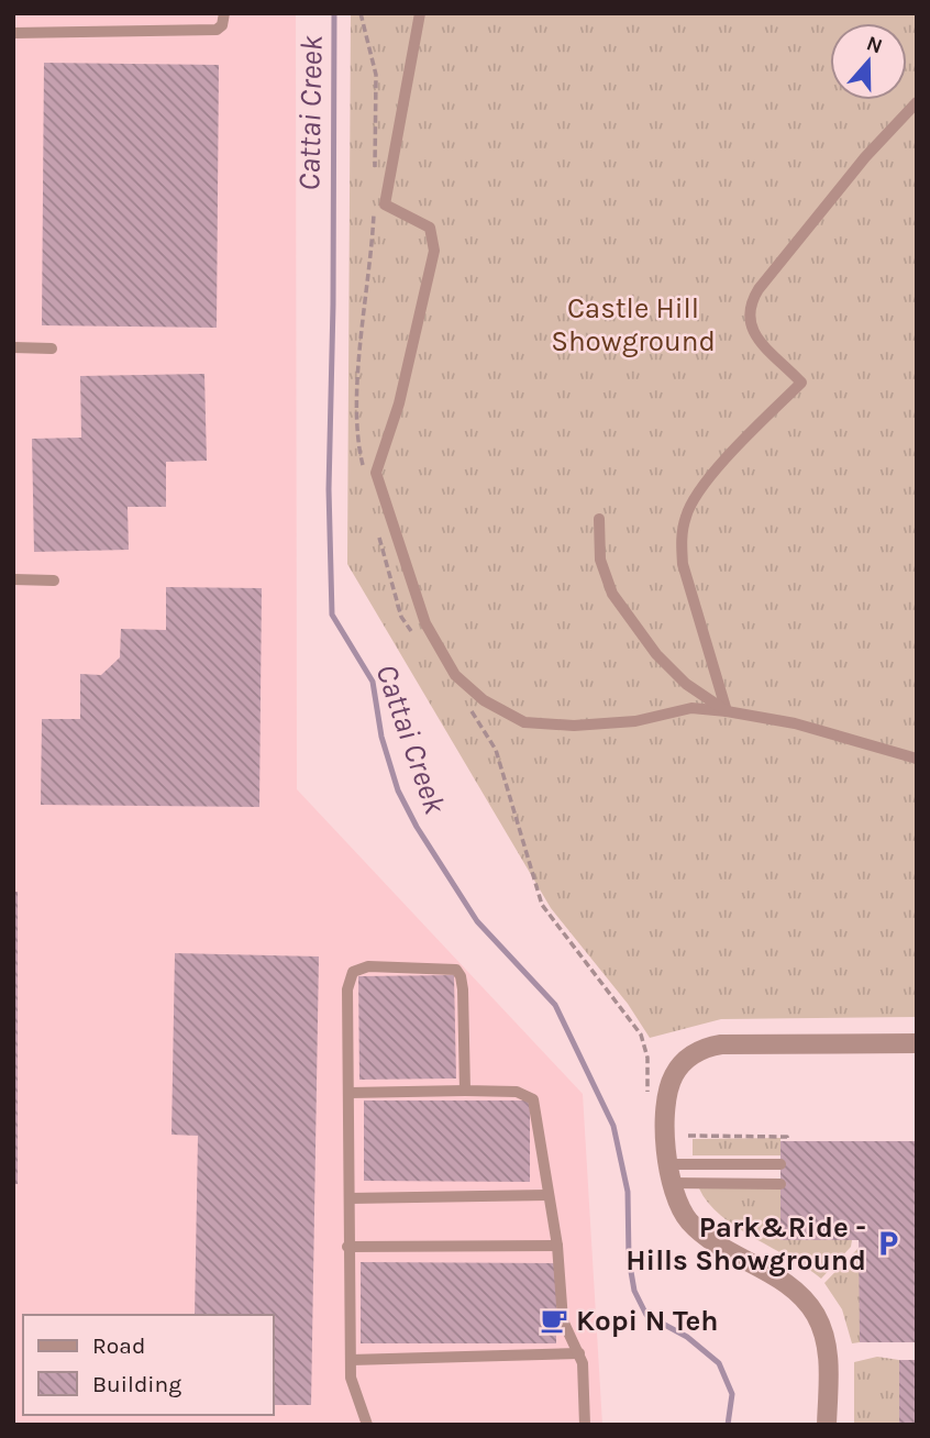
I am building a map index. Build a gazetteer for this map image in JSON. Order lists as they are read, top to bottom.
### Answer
{
  "water": ["Cattai Creek"],
  "parks": ["Castle Hill Showground"],
  "places": {
    "parking": ["Park&Ride - Hills Showground"],
    "cafe": ["Kopi N Teh"]
  },
  "legend": ["Road", "Building"],
  "north": "top"
}
